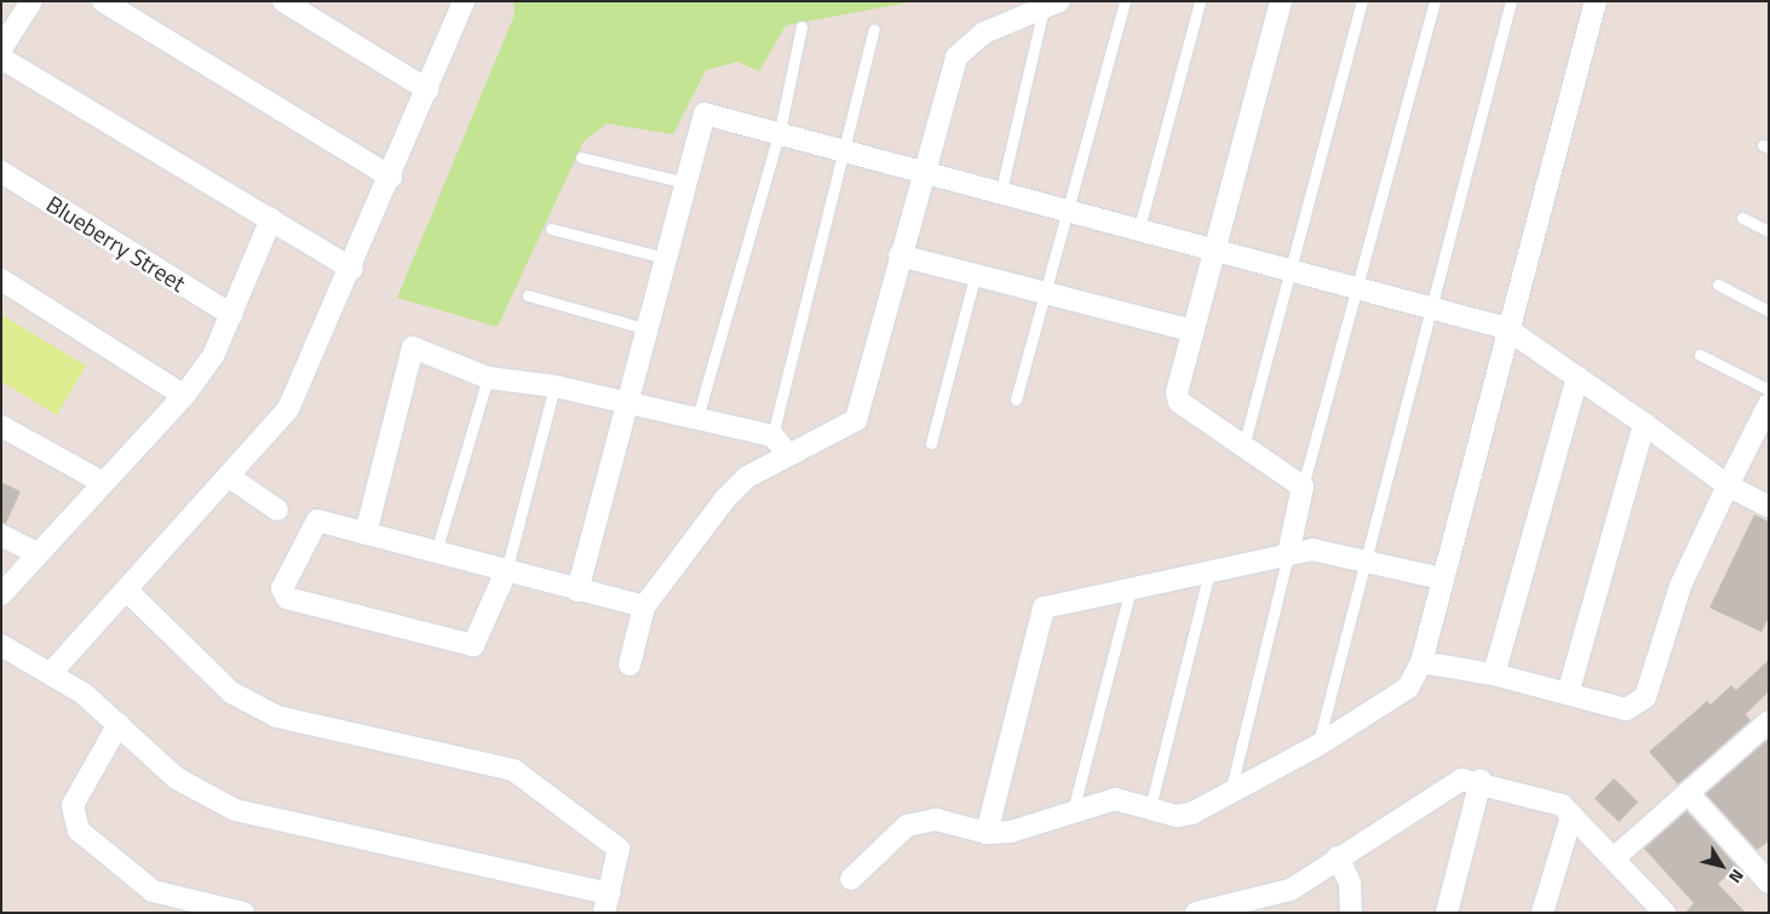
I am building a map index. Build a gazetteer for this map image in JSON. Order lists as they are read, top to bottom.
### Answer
{
  "streets": {
    "street": ["Blueberry Street"]
  },
  "north": "bottom right"
}
